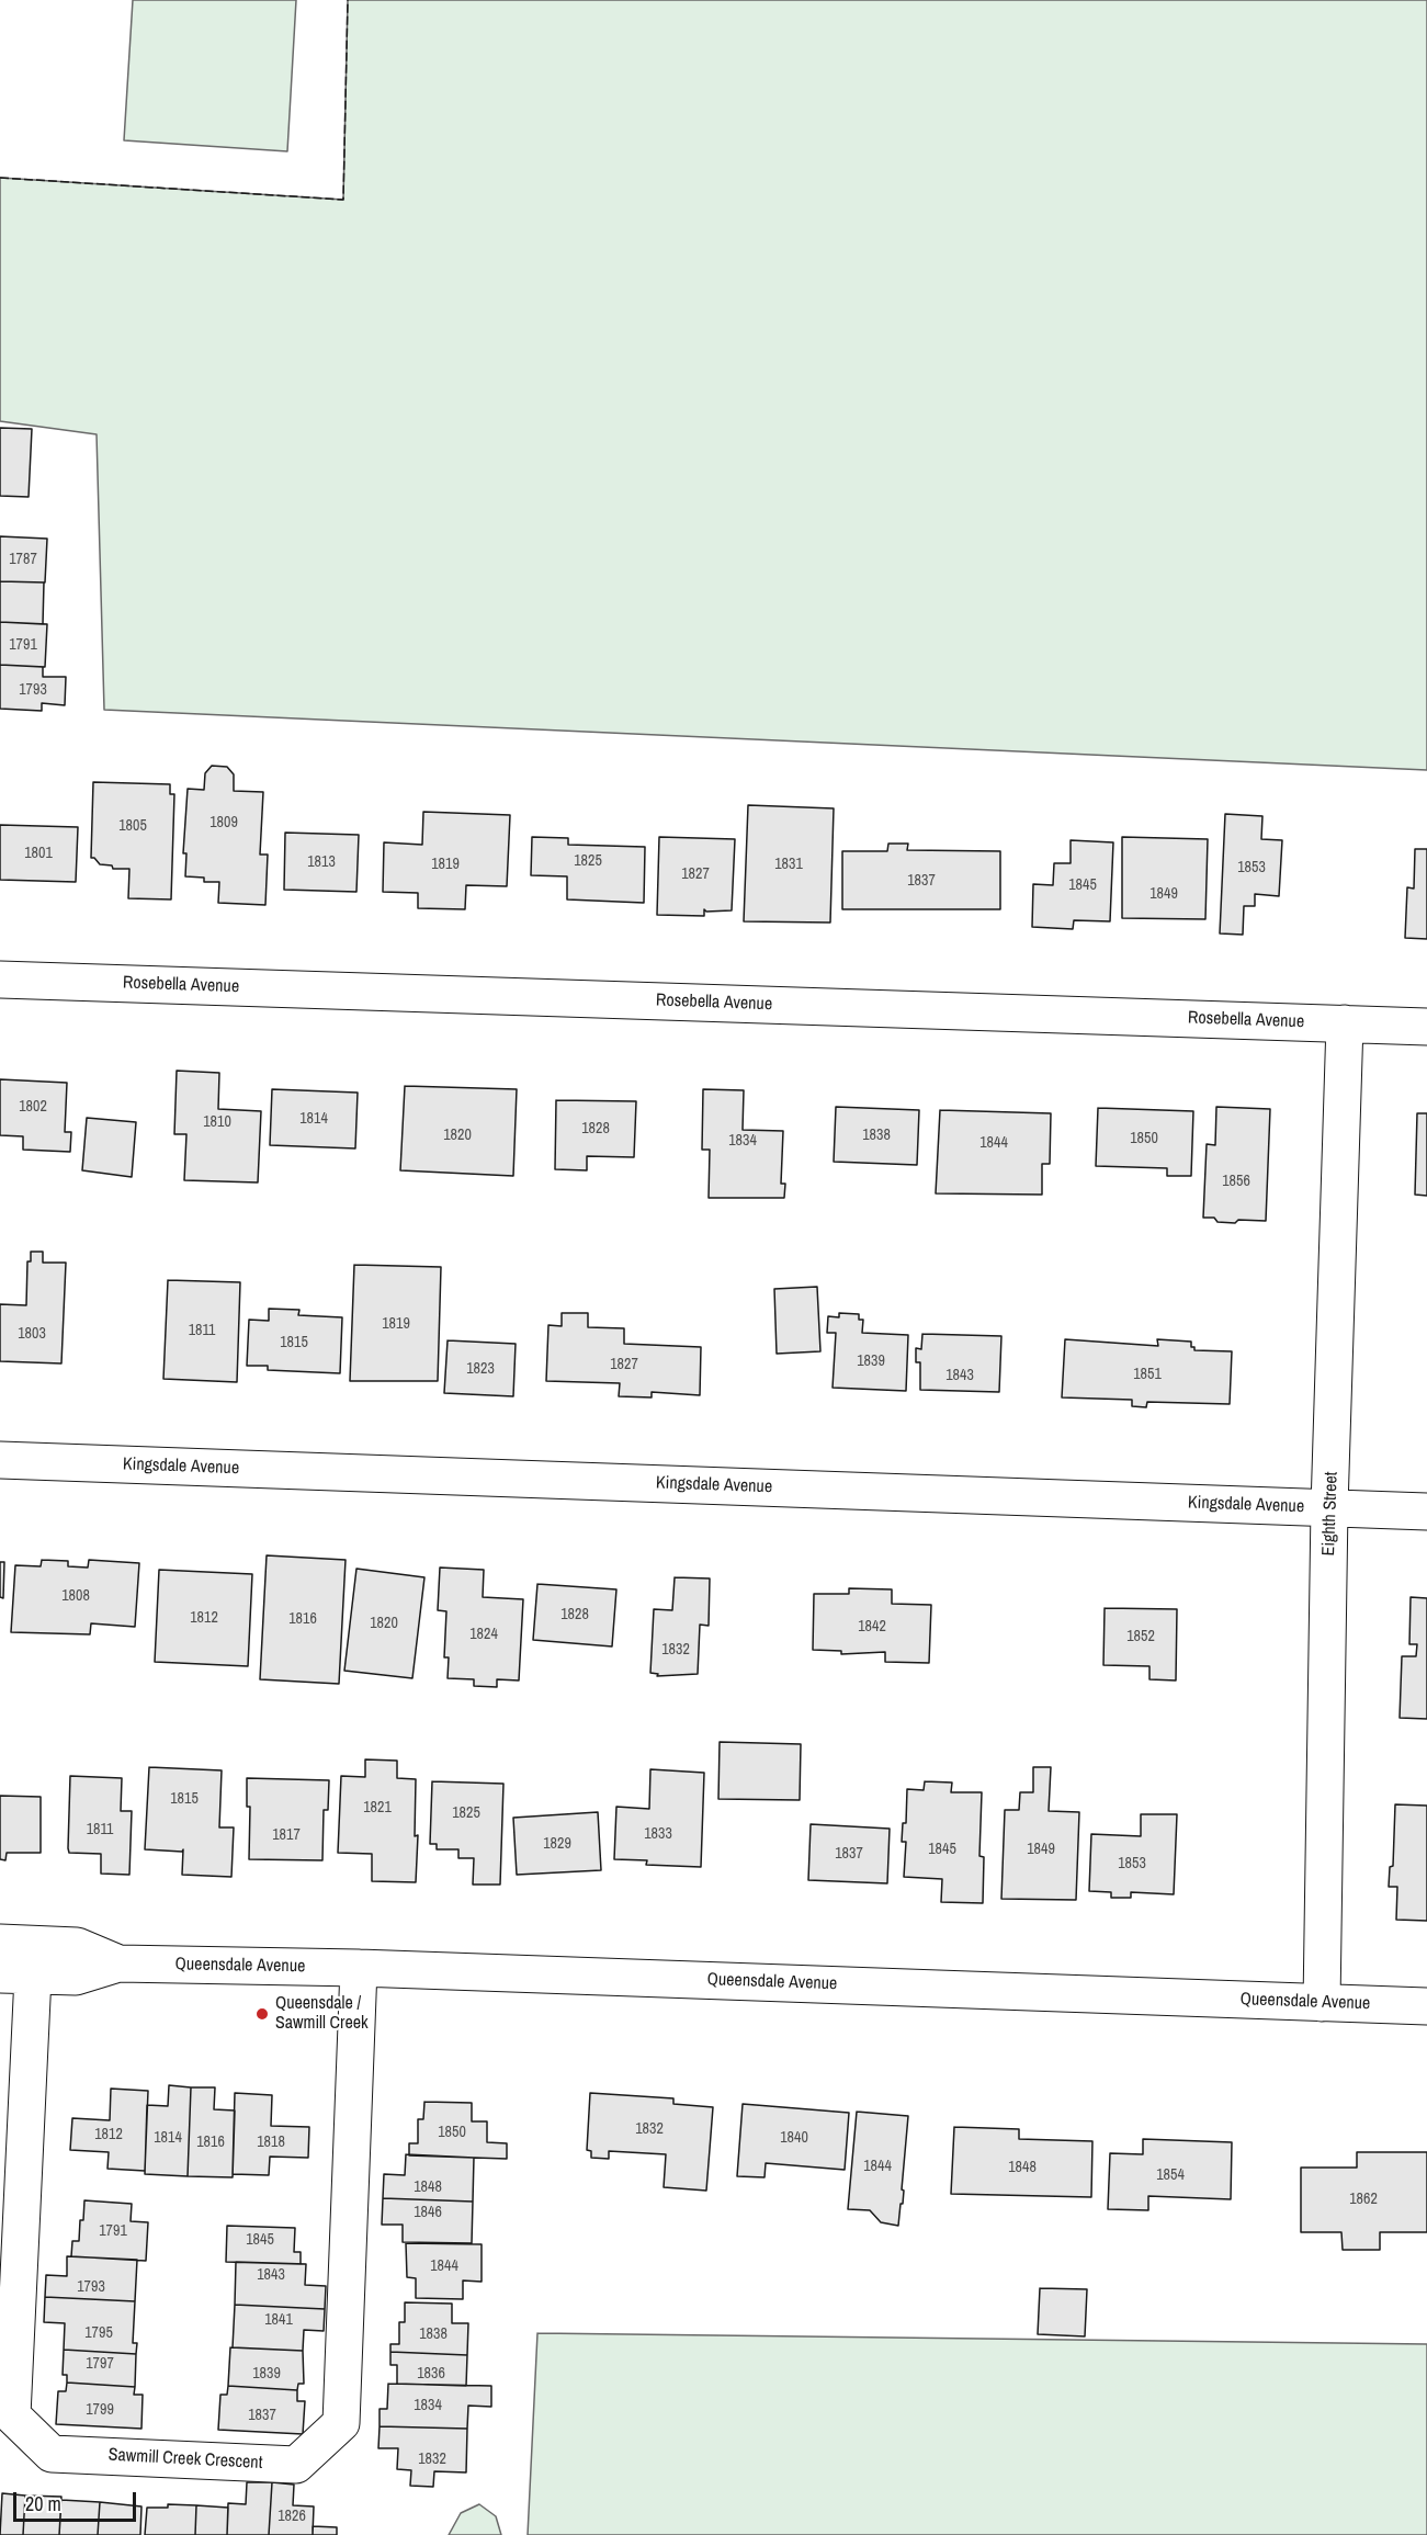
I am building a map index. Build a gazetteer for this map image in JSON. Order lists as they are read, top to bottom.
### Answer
{
  "streets": {
    "street": [
      "Rosebella Avenue",
      "Kingsdale Avenue",
      "Eighth Street",
      "Queensdale Avenue",
      "Sawmill Creek Crescent"
    ]
  },
  "crossings": [
    ["Rosebella Avenue", "Eighth Street"],
    ["Kingsdale Avenue", "Eighth Street"],
    ["Eighth Street", "Queensdale Avenue"],
    ["Queensdale Avenue", "Sawmill Creek Crescent"]
  ],
  "places": ["Queensdale / Sawmill Creek"],
  "house_numbers": [
    "1787",
    "1791",
    "1793",
    "1809",
    "1805",
    "1801",
    "1825",
    "1813",
    "1819",
    "1831",
    "1853",
    "1827",
    "1837",
    "1845",
    "1849",
    "1802",
    "1814",
    "1810",
    "1828",
    "1820",
    "1838",
    "1850",
    "1834",
    "1844",
    "1856",
    "1819",
    "1811",
    "1803",
    "1815",
    "1839",
    "1827",
    "1823",
    "1851",
    "1843",
    "1808",
    "1828",
    "1812",
    "1816",
    "1820",
    "1842",
    "1824",
    "1852",
    "1832",
    "1815",
    "1821",
    "1825",
    "1811",
    "1833",
    "1817",
    "1829",
    "1845",
    "1849",
    "1837",
    "1853",
    "1832",
    "1850",
    "1812",
    "1814",
    "1840",
    "1816",
    "1818",
    "1844",
    "1848",
    "1854",
    "1848",
    "1862",
    "1846",
    "1791",
    "1845",
    "1844",
    "1843",
    "1793",
    "1841",
    "1795",
    "1838",
    "1797",
    "1839",
    "1836",
    "1834",
    "1799",
    "1837",
    "1832",
    "1826"
  ],
  "scale_bar": "20 m"
}
